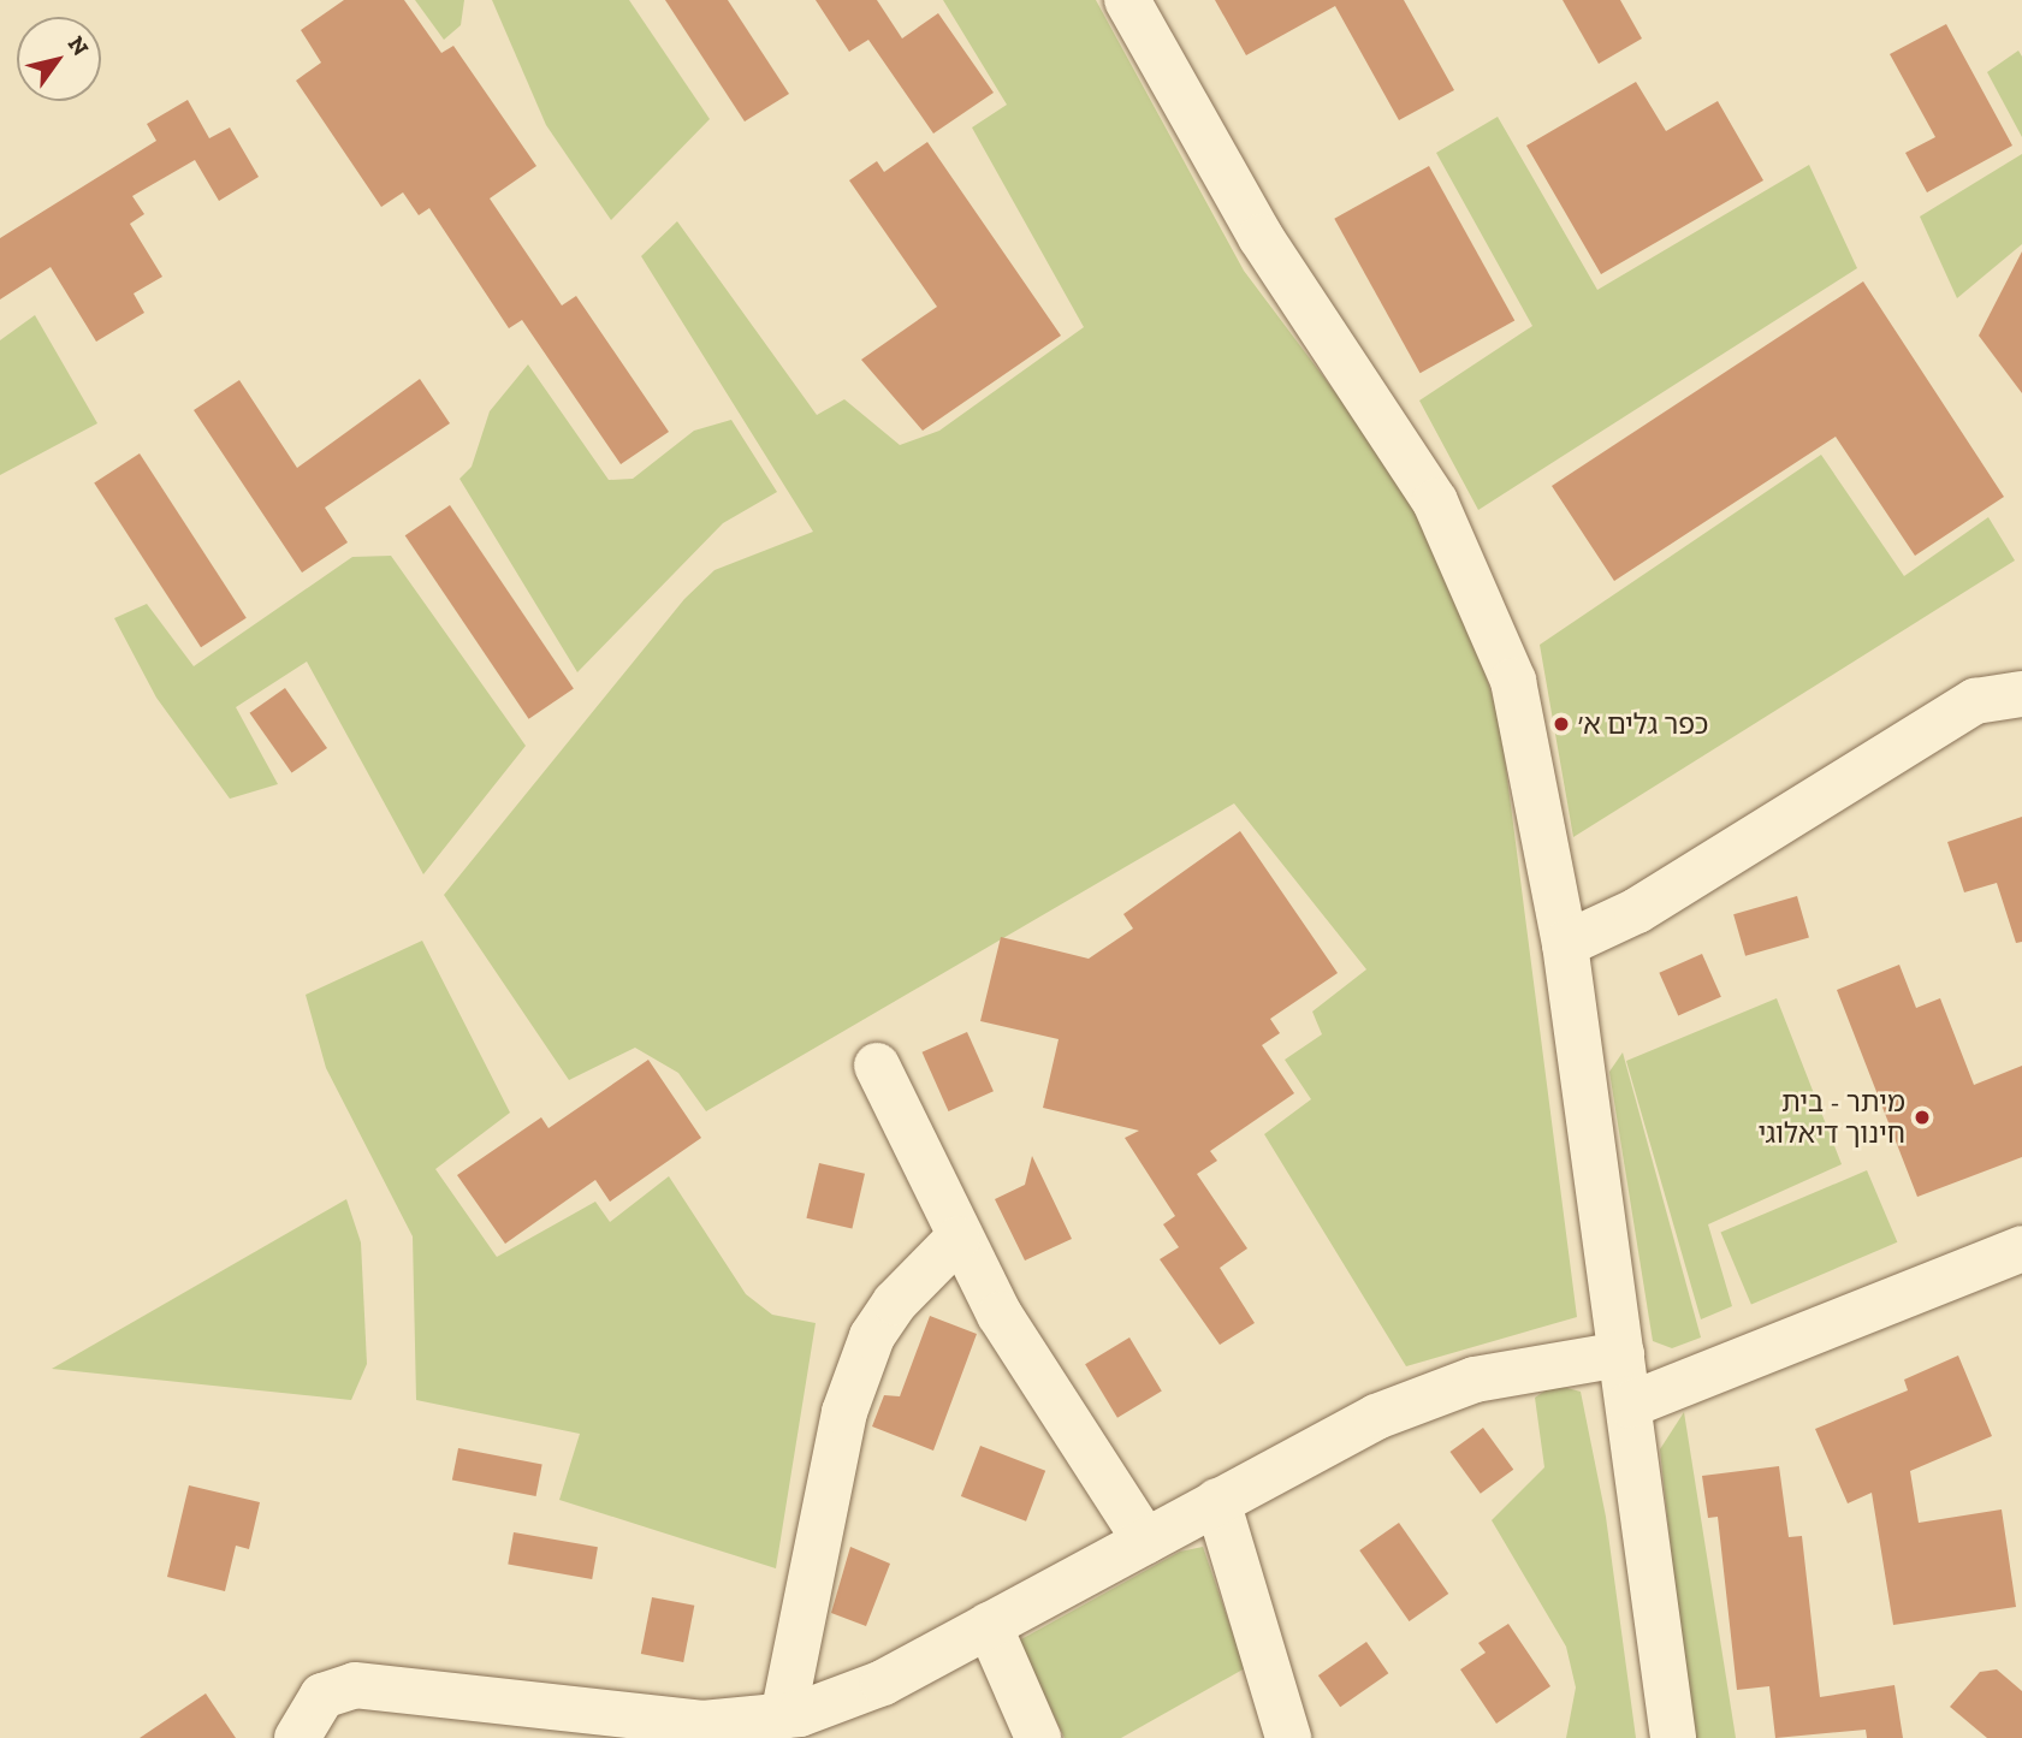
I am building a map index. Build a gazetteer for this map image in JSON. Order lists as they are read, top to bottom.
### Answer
{
  "places": ["כפר גלים א׳", "מיתר - בית חינוך דיאלוגי"],
  "north": "top right"
}
